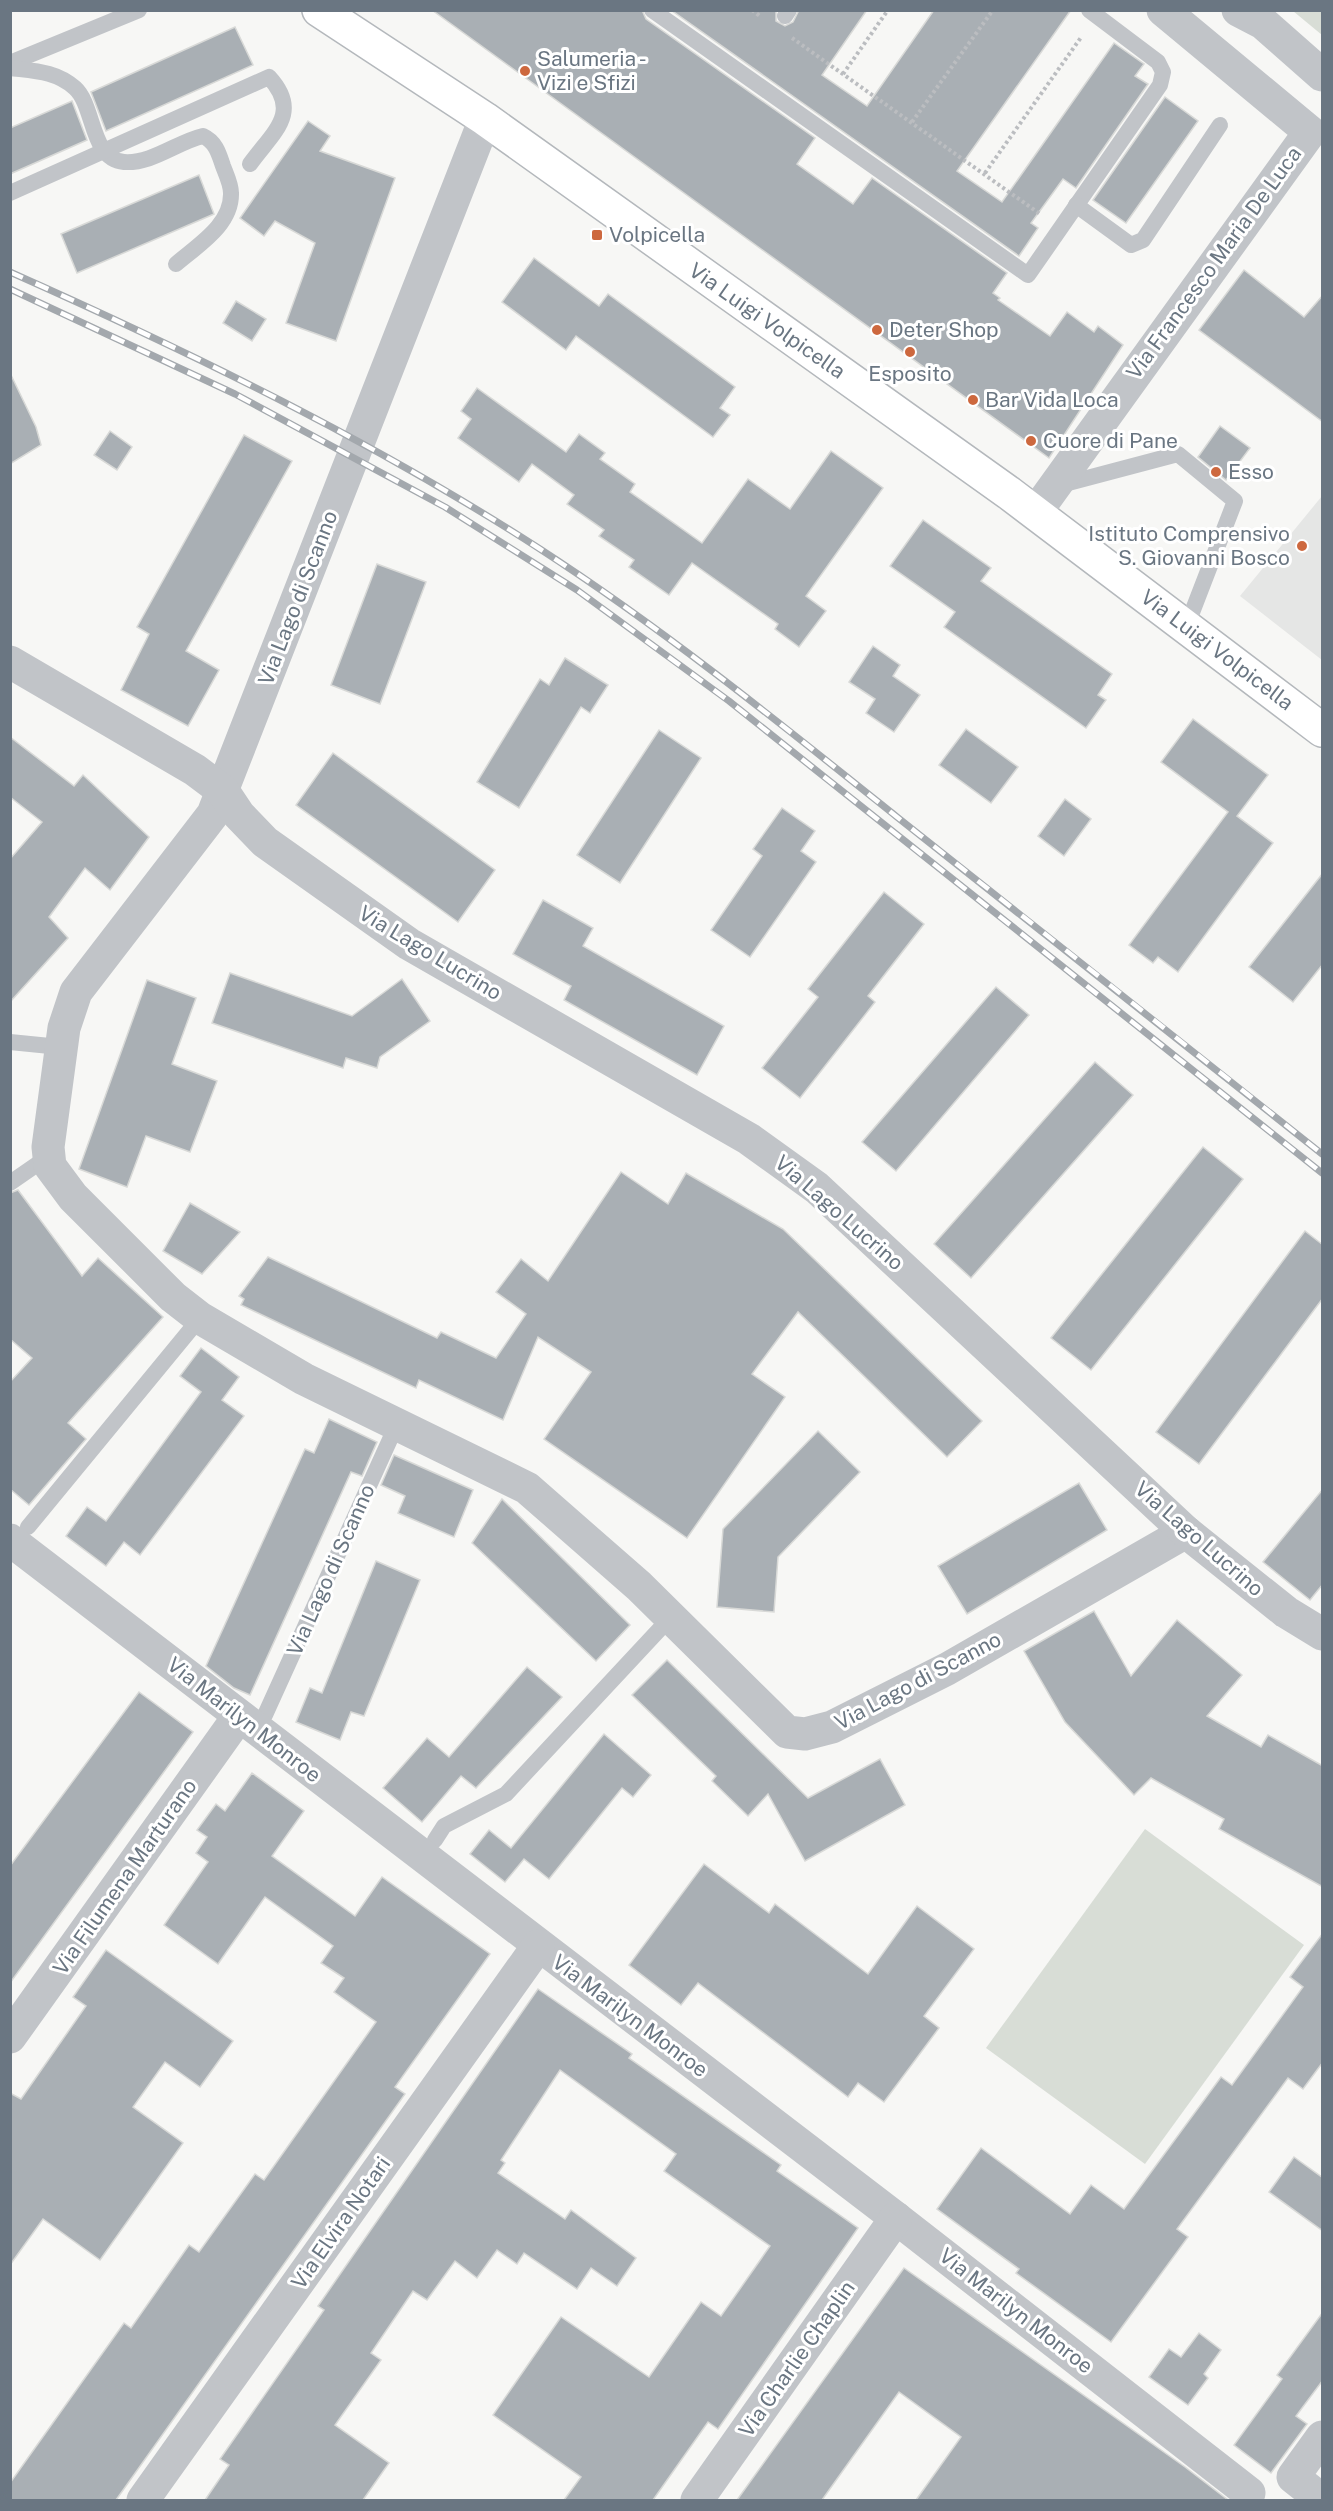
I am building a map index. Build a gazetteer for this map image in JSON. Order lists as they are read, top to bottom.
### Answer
{
  "streets": {
    "street": [
      "Via Francesco Maria De Luca",
      "Via Luigi Volpicella",
      "Via Lago di Scanno",
      "Via Lago Lucrino",
      "Via Marilyn Monroe",
      "Via Filumena Marturano",
      "Via Elvira Notari",
      "Via Charlie Chaplin"
    ]
  },
  "crossings": [
    ["Via Francesco Maria De Luca", "Via Luigi Volpicella"],
    ["Via Luigi Volpicella", "Via Lago di Scanno"],
    ["Via Lago di Scanno", "Via Lago Lucrino"],
    ["Via Lago di Scanno", "Via Marilyn Monroe"],
    ["Via Lago di Scanno", "Via Filumena Marturano"],
    ["Via Marilyn Monroe", "Via Filumena Marturano"],
    ["Via Marilyn Monroe", "Via Elvira Notari"],
    ["Via Marilyn Monroe", "Via Charlie Chaplin"]
  ],
  "places": {
    "other": [
      "Salumeria - Vizi e Sfizi",
      "Deter Shop",
      "Esposito",
      "Bar Vida Loca",
      "Cuore di Pane",
      "Esso",
      "Istituto Comprensivo S. Giovanni Bosco"
    ],
    "transit": ["Volpicella"]
  }
}
